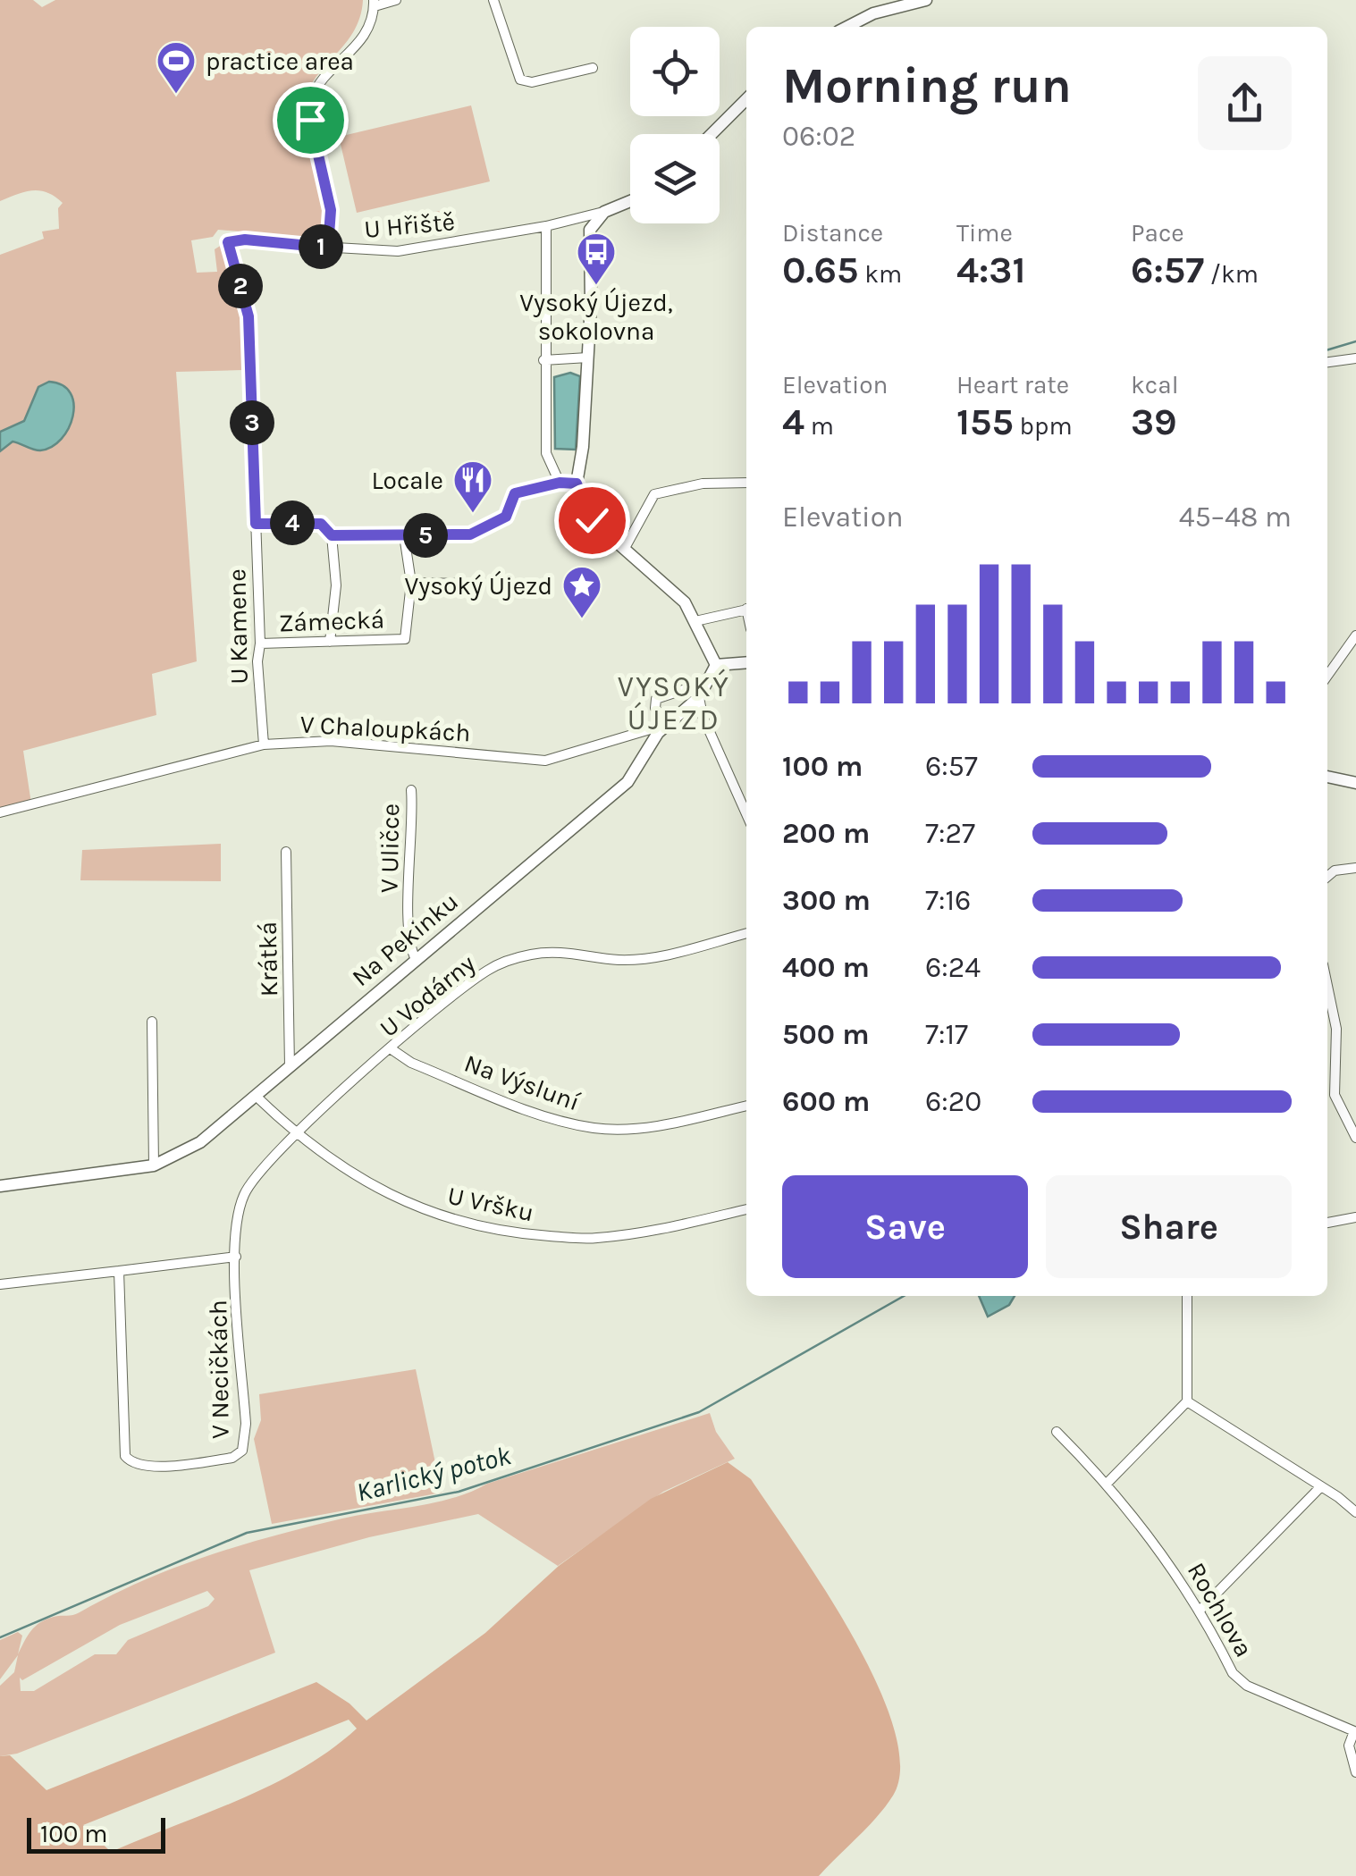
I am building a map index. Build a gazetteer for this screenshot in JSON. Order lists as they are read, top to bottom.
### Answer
{
  "streets": {
    "street": [
      "U Hřiště",
      "Zámecká",
      "U Kamene",
      "V Chaloupkách",
      "V Uličce",
      "Na Pekinku",
      "Krátká",
      "U Vodárny",
      "Na Výsluní",
      "U Vršku",
      "V Necičkách",
      "Rochlova"
    ]
  },
  "crossings": [
    ["U Hřiště", "U Kamene"],
    ["Zámecká", "U Kamene"],
    ["U Kamene", "V Chaloupkách"],
    ["V Chaloupkách", "Na Pekinku"],
    ["V Uličce", "Na Pekinku"],
    ["Na Pekinku", "Krátká"],
    ["Na Pekinku", "U Vršku"],
    ["U Vodárny", "Na Výsluní"],
    ["U Vodárny", "U Vršku"],
    ["U Vodárny", "V Necičkách"]
  ],
  "districts": ["VYSOKÝ ÚJEZD"],
  "water": ["Karlický potok"],
  "places": {
    "sports": ["practice area"],
    "bus stop": ["Vysoký Újezd, sokolovna"],
    "restaurant": ["Locale"],
    "place": ["Vysoký Újezd"]
  },
  "scale_bar": "100 m",
  "page": {
    "heading": ["Morning run", "06:02"],
    "stats": [
      ["Distance", "0.65 km"],
      ["Time", "4:31"],
      ["Pace", "6:57 /km"],
      ["Elevation", "4 m"],
      ["Heart rate", "155 bpm"],
      ["kcal", "39"]
    ],
    "pins": [
      "1",
      "2",
      "3",
      "4",
      "5"
    ],
    "chart": ["Elevation", "45–48 m"],
    "list": [
      {
        "name": "100 m",
        "note": "6:57"
      },
      {
        "name": "200 m",
        "note": "7:27"
      },
      {
        "name": "300 m",
        "note": "7:16"
      },
      {
        "name": "400 m",
        "note": "6:24"
      },
      {
        "name": "500 m",
        "note": "7:17"
      },
      {
        "name": "600 m",
        "note": "6:20"
      }
    ],
    "buttons": ["Save", "Share"],
    "scale": "100 m"
  }
}
